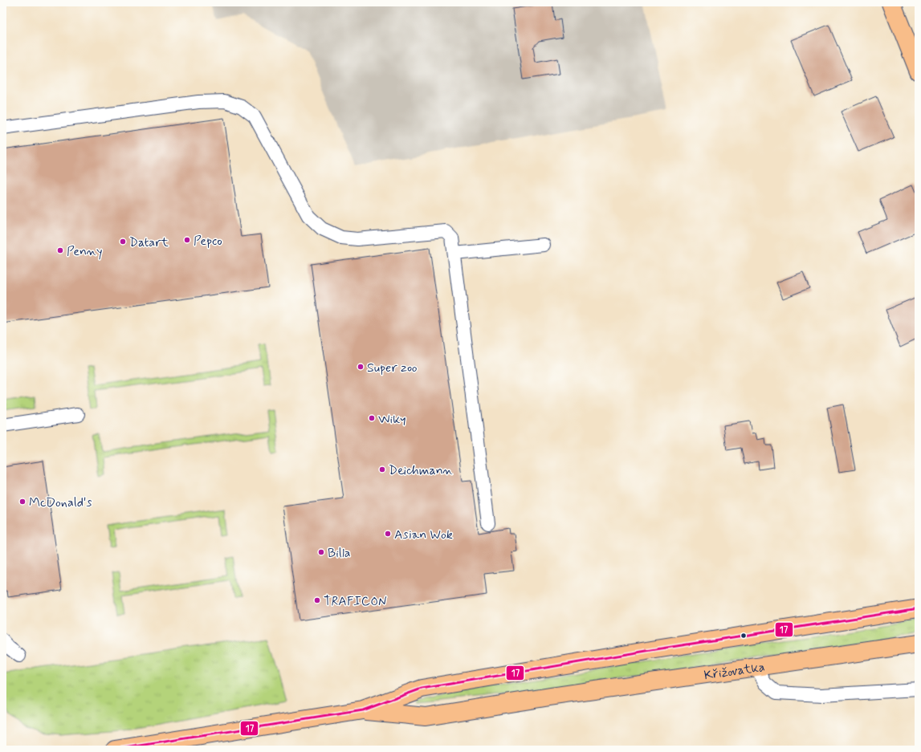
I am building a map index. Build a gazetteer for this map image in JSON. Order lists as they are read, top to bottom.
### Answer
{
  "streets": {
    "main road": ["Křižovatka"]
  },
  "places": [
    "Pepco",
    "Datart",
    "Penny",
    "Super zoo",
    "Wiky",
    "Deichmann",
    "McDonald's",
    "Asian Wok",
    "Billa",
    "TRAFICON"
  ],
  "lines": ["transit line 17"]
}
